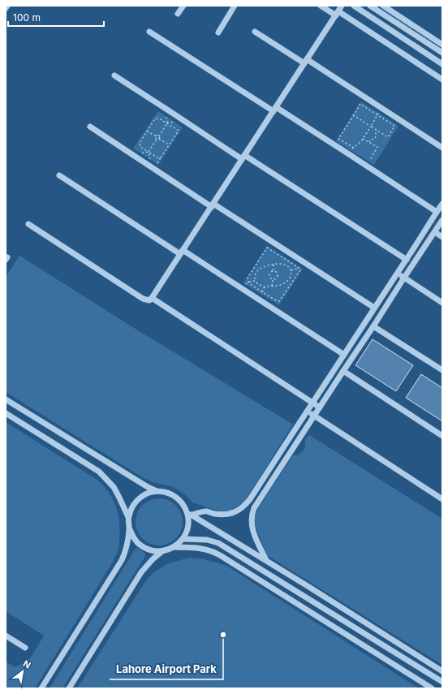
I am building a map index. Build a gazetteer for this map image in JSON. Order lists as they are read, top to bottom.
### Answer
{
  "places": ["Lahore Airport Park"],
  "scale_bar": "100 m",
  "north": "top right"
}
